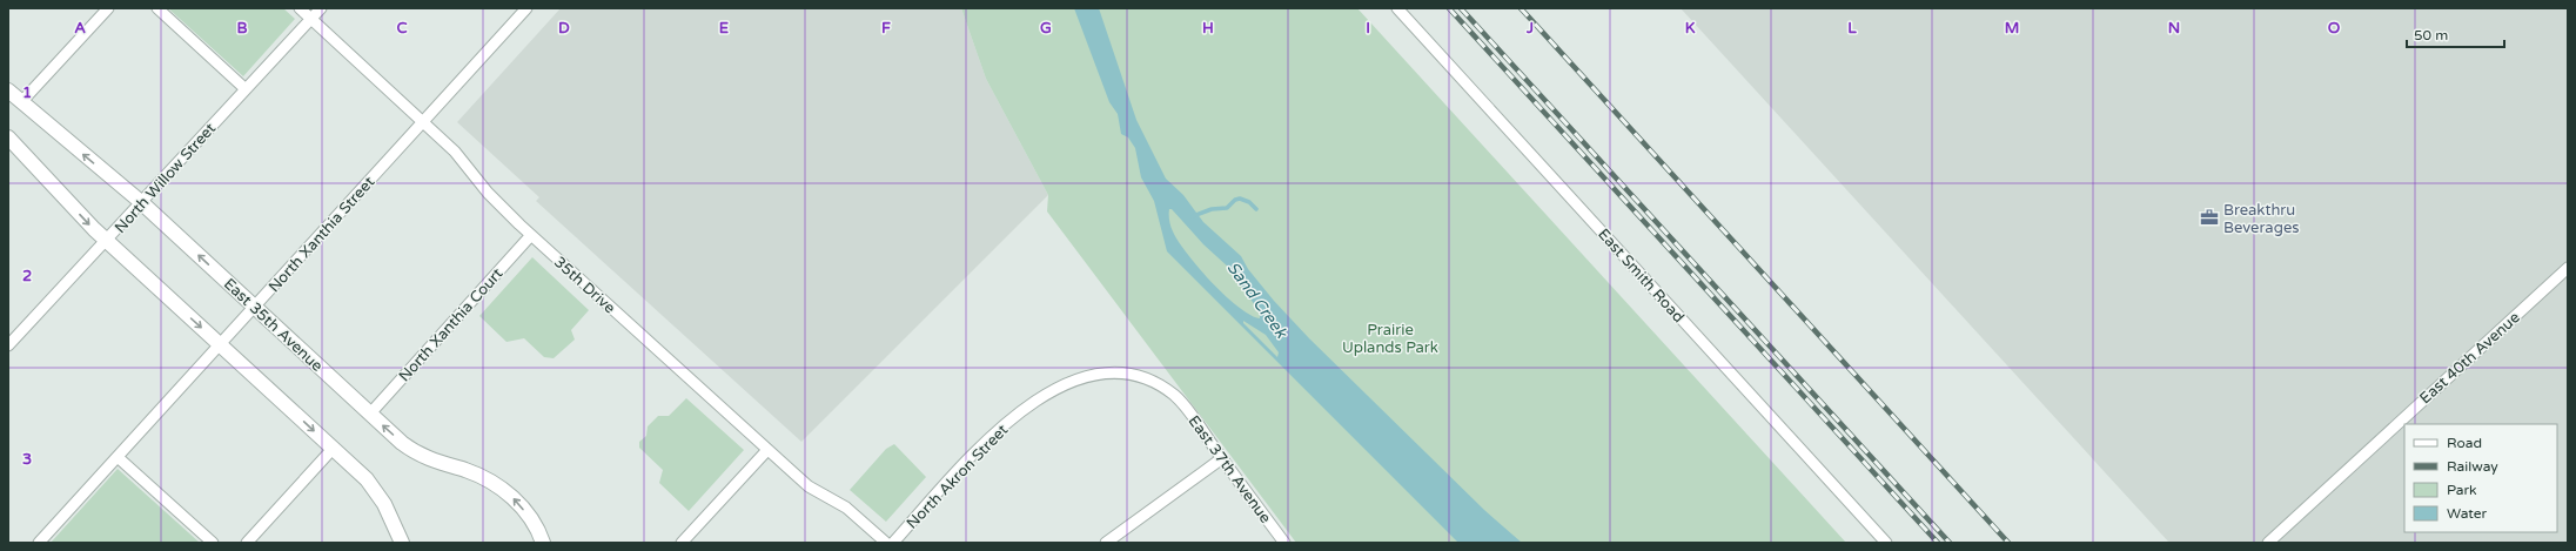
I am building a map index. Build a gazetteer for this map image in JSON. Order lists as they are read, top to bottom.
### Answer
{
  "streets": {
    "street": [
      "North Willow Street",
      "North Xanthia Street",
      "East Smith Road",
      "35th Drive",
      "East 35th Avenue",
      "North Xanthia Court",
      "East 40th Avenue",
      "East 37th Avenue",
      "North Akron Street"
    ]
  },
  "crossings": [
    ["North Willow Street", "35th Drive"],
    ["North Willow Street", "East 35th Avenue"],
    ["North Xanthia Street", "35th Drive"],
    ["North Xanthia Street", "East 35th Avenue"],
    ["35th Drive", "North Xanthia Court"],
    ["East 35th Avenue", "North Xanthia Court"],
    ["East 37th Avenue", "North Akron Street"]
  ],
  "water": ["Sand Creek"],
  "parks": ["Prairie Uplands Park"],
  "places": {
    "office": ["Breakthru Beverages"]
  },
  "legend": [
    "Road",
    "Railway",
    "Park",
    "Water"
  ],
  "scale_bar": "50 m",
  "grid": {
    "columns": [
      "A",
      "B",
      "C",
      "D",
      "E",
      "F",
      "G",
      "H",
      "I",
      "J",
      "K",
      "L",
      "M",
      "N",
      "O"
    ],
    "rows": ["1", "2", "3"]
  }
}
